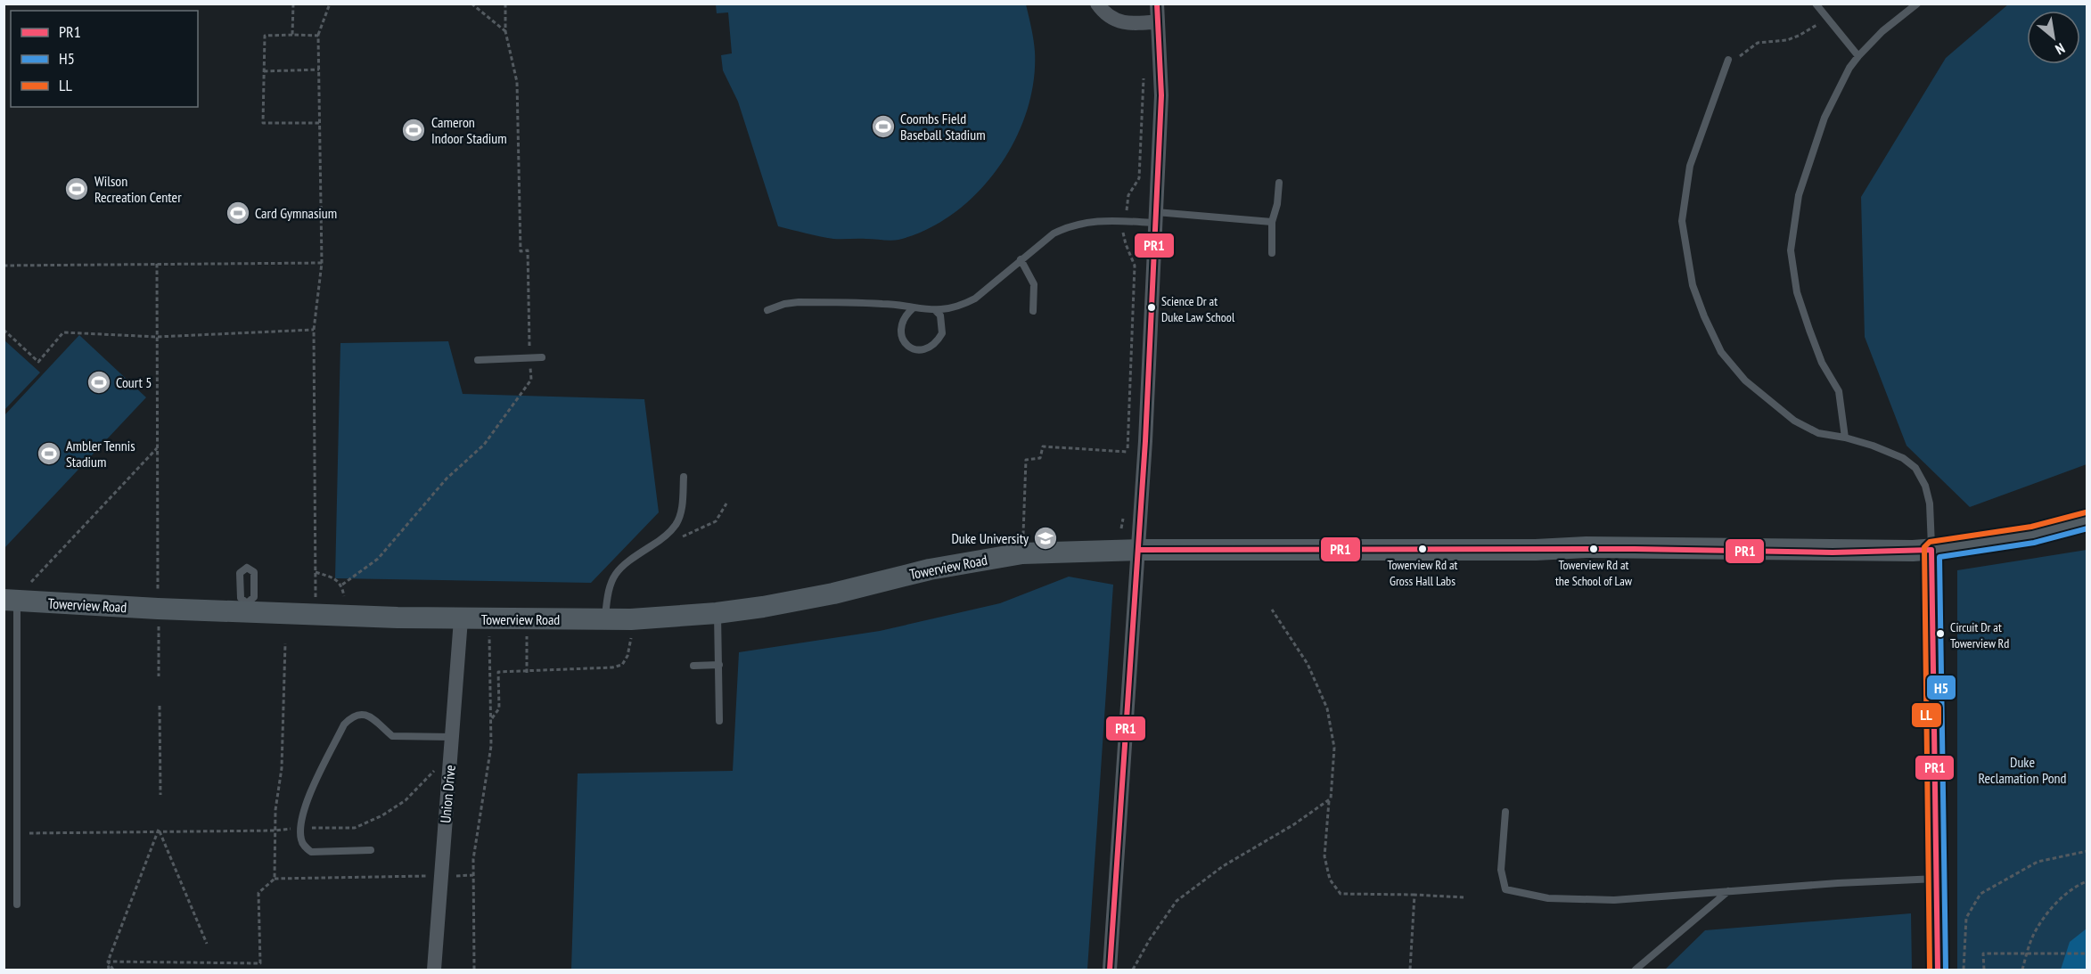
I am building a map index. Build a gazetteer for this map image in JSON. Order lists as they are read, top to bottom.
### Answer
{
  "streets": {
    "street": ["Towerview Road", "Union Drive"]
  },
  "crossings": [
    ["Towerview Road", "Union Drive"]
  ],
  "parks": ["Duke Reclamation Pond"],
  "places": {
    "sports": [
      "Coombs Field Baseball Stadium",
      "Cameron Indoor Stadium",
      "Wilson Recreation Center",
      "Card Gymnasium",
      "Court 5",
      "Ambler Tennis Stadium"
    ],
    "other": [
      "Science Dr at Duke Law School",
      "Towerview Rd at Gross Hall Labs",
      "Towerview Rd at the School of Law",
      "Circuit Dr at Towerview Rd"
    ],
    "school or university": ["Duke University"]
  },
  "lines": ["transit line PR1", "transit line LL", "transit line H5"],
  "legend": ["PR1", "H5", "LL"],
  "north": "bottom right"
}
